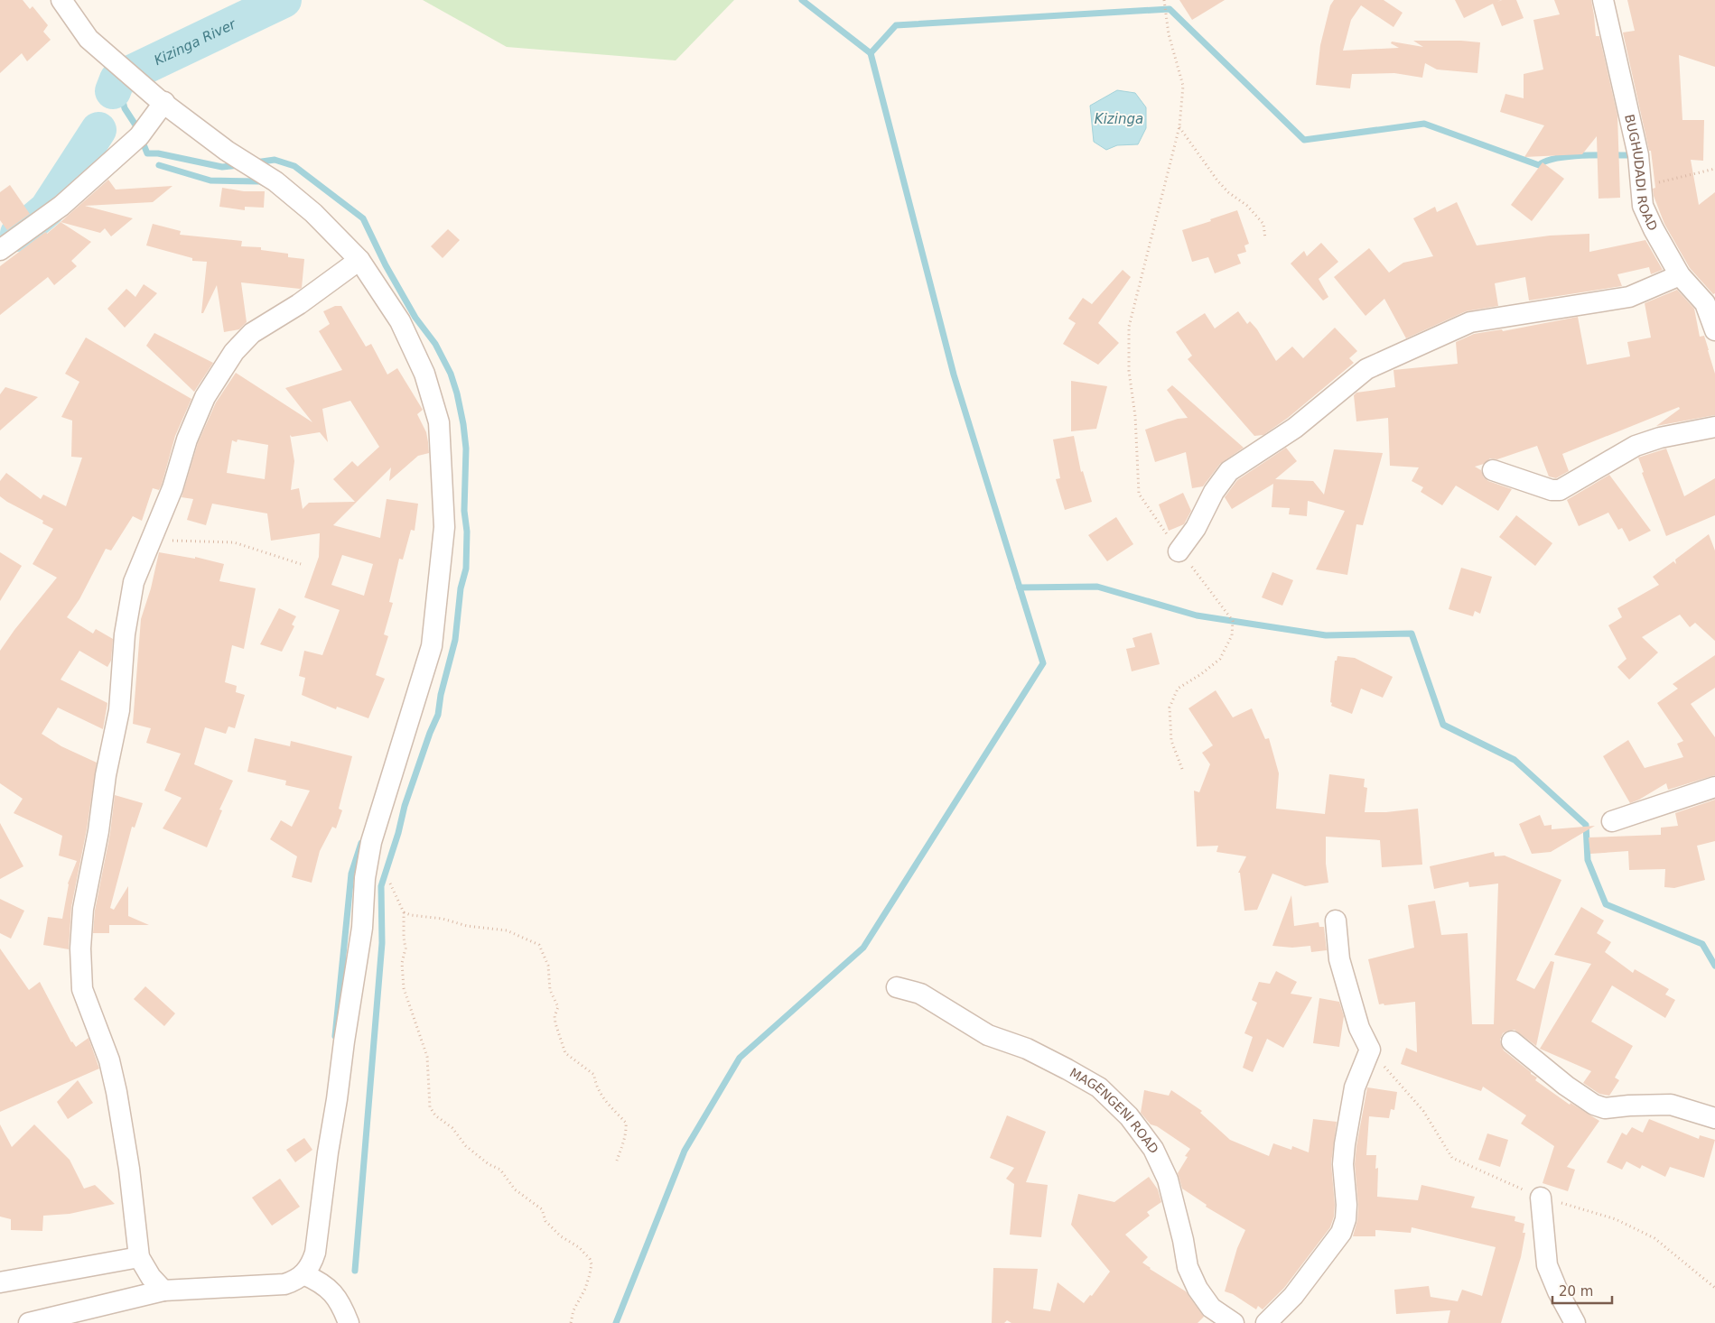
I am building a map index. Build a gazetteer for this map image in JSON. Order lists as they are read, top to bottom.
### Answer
{
  "streets": {
    "street": ["BUGHUDADI ROAD", "MAGENGENI ROAD"]
  },
  "water": ["Kizinga River", "Kizinga"],
  "scale_bar": "20 m"
}
